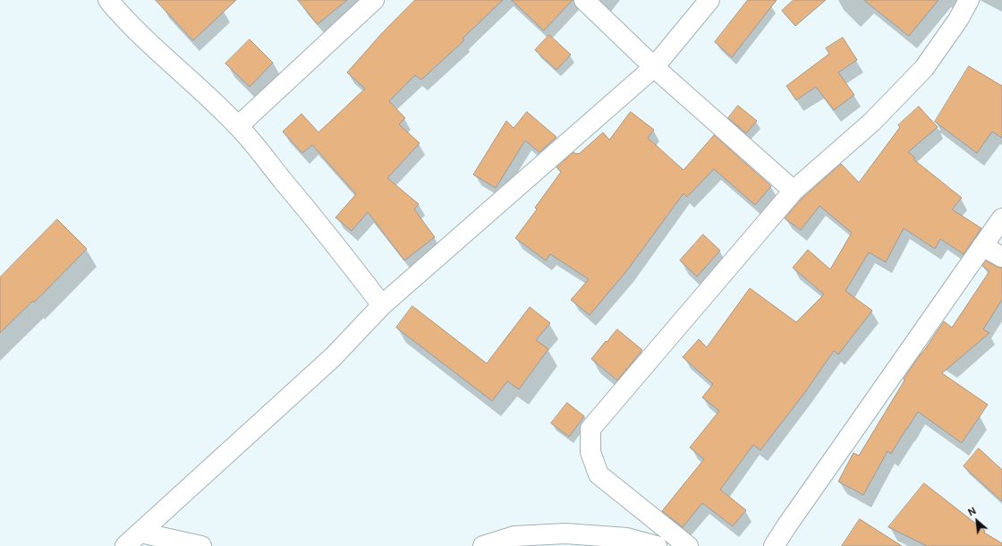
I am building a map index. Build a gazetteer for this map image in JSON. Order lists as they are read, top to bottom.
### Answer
{
  "north": "top left"
}
